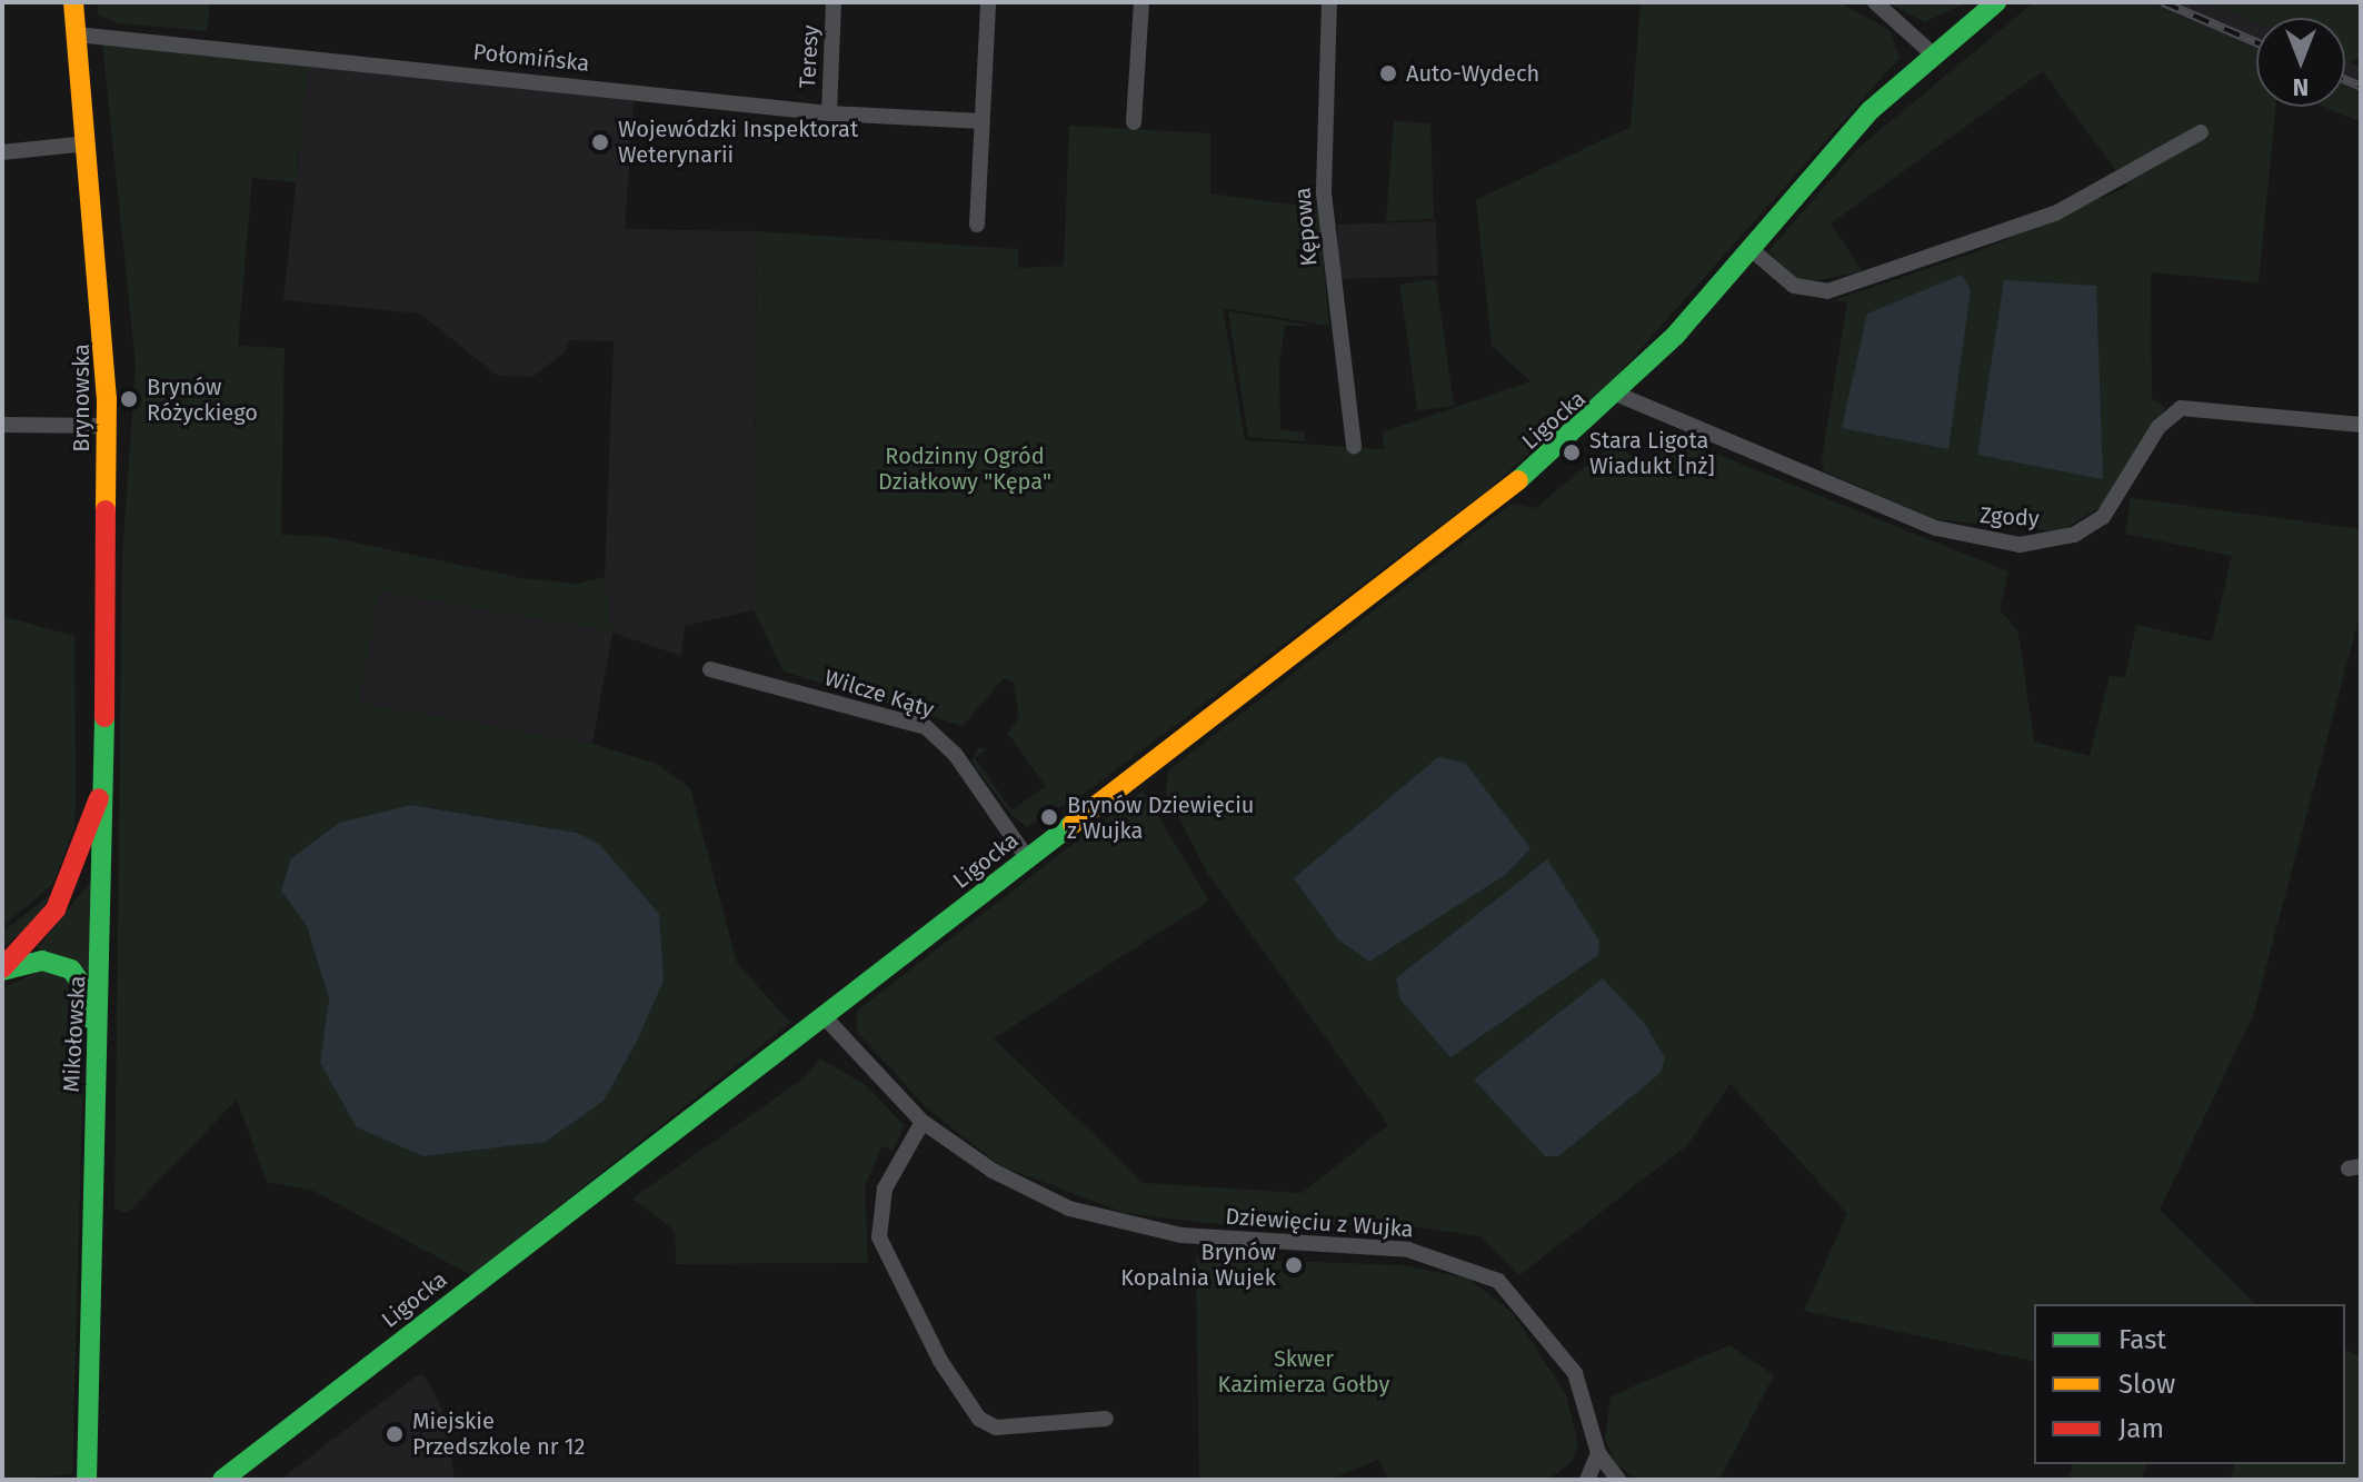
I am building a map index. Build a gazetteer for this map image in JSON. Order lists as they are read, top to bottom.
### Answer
{
  "streets": {
    "street": [
      "Teresy",
      "Połomińska",
      "Kępowa",
      "Brynowska",
      "Ligocka",
      "Zgody",
      "Wilcze Kąty",
      "Mikołowska",
      "Dziewięciu z Wujka"
    ]
  },
  "crossings": [
    ["Teresy", "Połomińska"],
    ["Połomińska", "Brynowska"],
    ["Brynowska", "Mikołowska"],
    ["Ligocka", "Zgody"],
    ["Ligocka", "Wilcze Kąty"],
    ["Ligocka", "Dziewięciu z Wujka"]
  ],
  "parks": ["Rodzinny Ogród Działkowy \"Kępa\"", "Skwer Kazimierza Gołby"],
  "places": [
    "Auto-Wydech",
    "Wojewódzki Inspektorat Weterynarii",
    "Brynów Różyckiego",
    "Stara Ligota Wiadukt [nż]",
    "Brynów Dziewięciu z Wujka",
    "Brynów Kopalnia Wujek",
    "Miejskie Przedszkole nr 12"
  ],
  "legend": ["Fast", "Slow", "Jam"],
  "north": "bottom"
}
